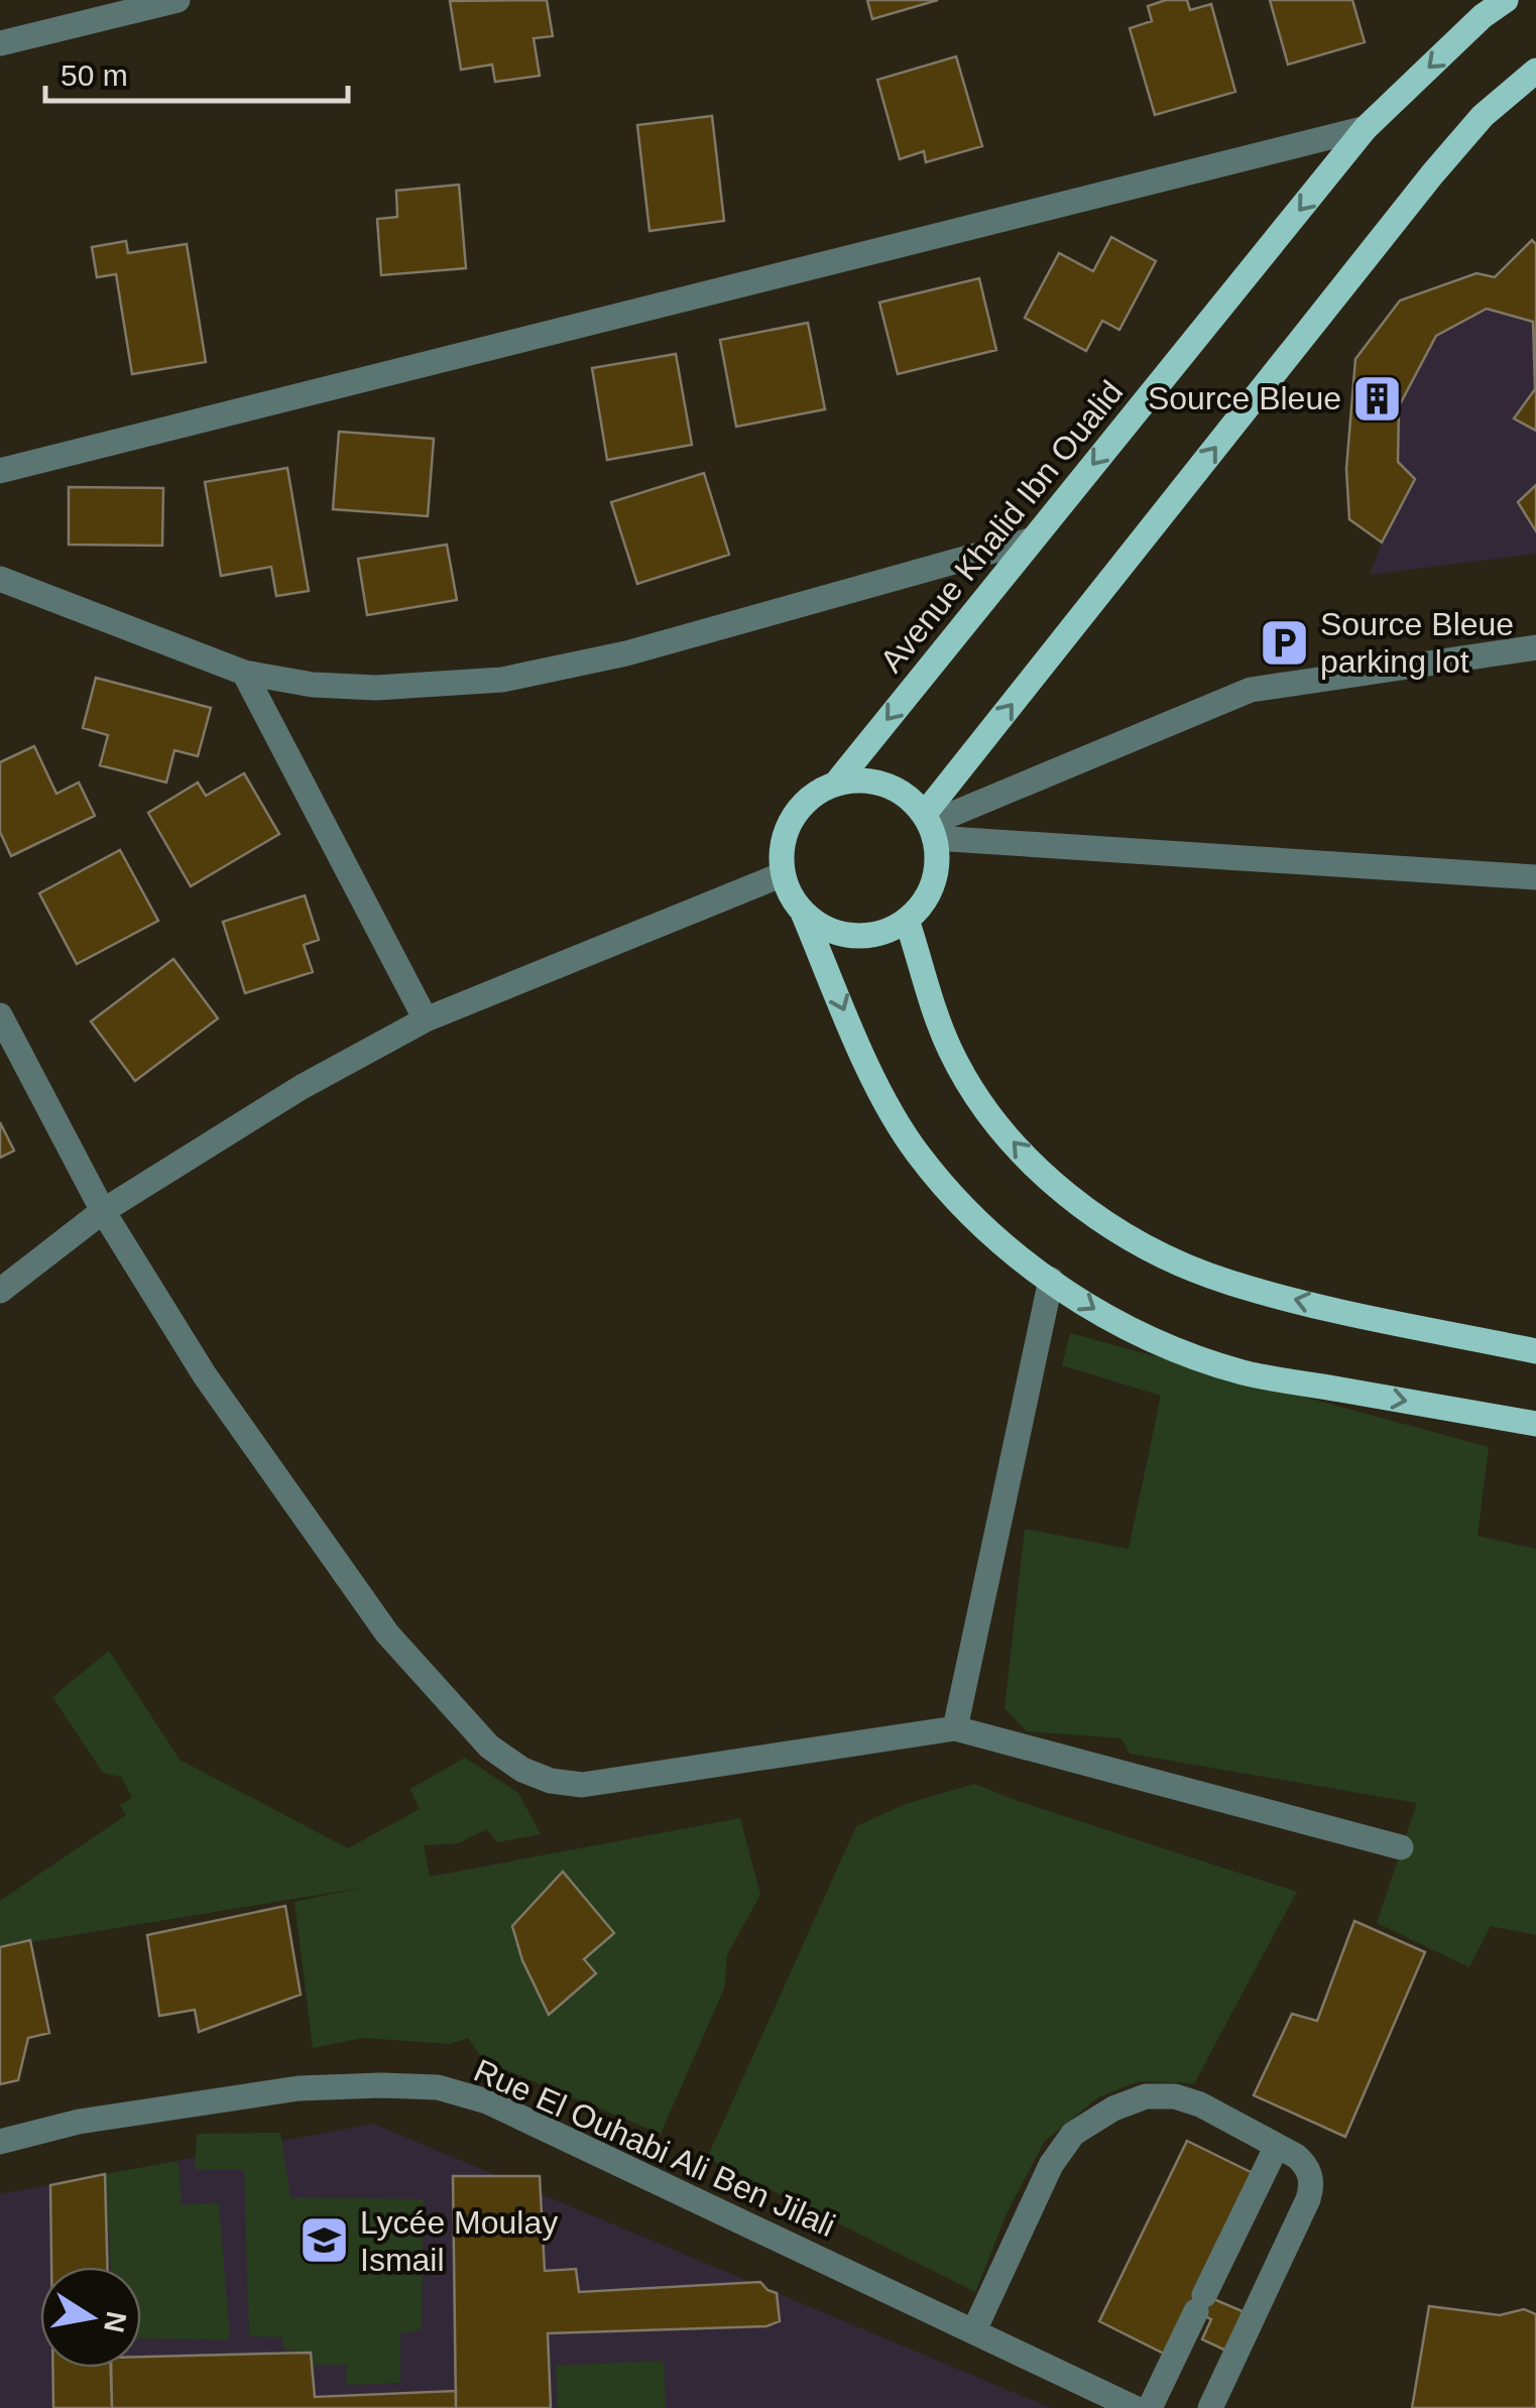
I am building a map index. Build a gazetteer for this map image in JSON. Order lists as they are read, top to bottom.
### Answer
{
  "streets": {
    "main road": ["Avenue Khalid Ibn Oualid"],
    "street": ["Rue El Ouhabi Ali Ben Jilali"]
  },
  "places": {
    "building": ["Source Bleue"],
    "parking": ["Source Bleue parking lot"],
    "school or university": ["Lycée Moulay Ismail"]
  },
  "scale_bar": "50 m",
  "north": "right"
}
